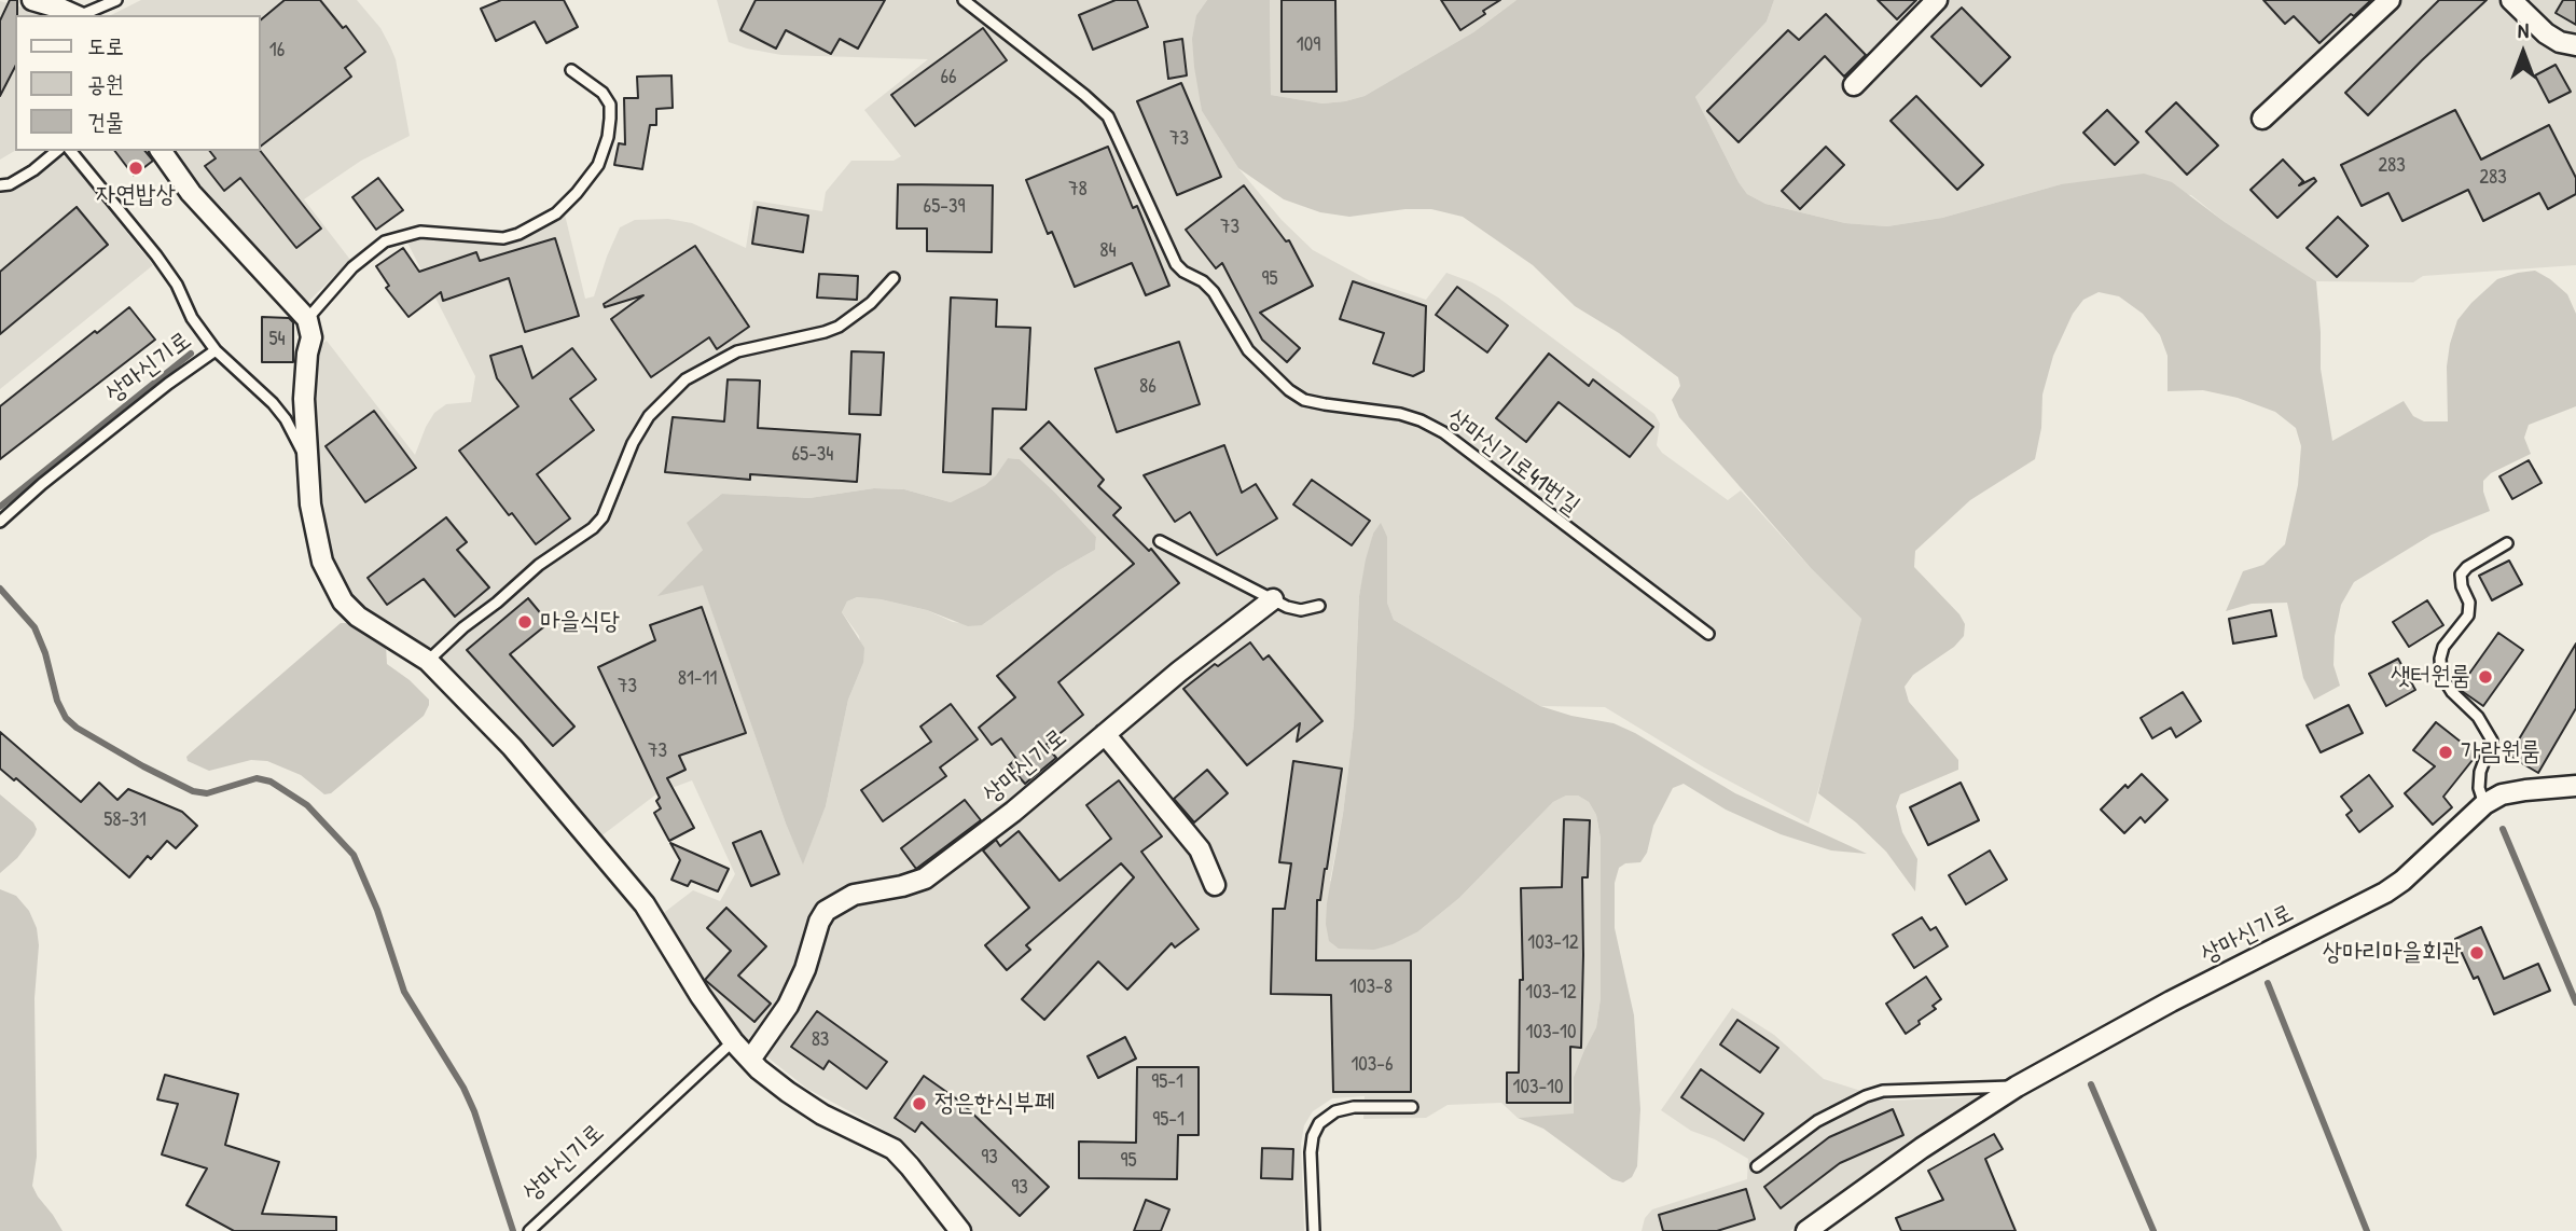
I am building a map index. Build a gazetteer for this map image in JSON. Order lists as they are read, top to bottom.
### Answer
{
  "streets": {
    "street": ["상마신기로"],
    "lane": ["상마신기로41번길"]
  },
  "places": [
    "자연밥상",
    "마을식당",
    "샛터원룸",
    "가람원룸",
    "상마리마을회관",
    "정은한식부페"
  ],
  "house_numbers": [
    "109",
    "16",
    "66",
    "73",
    "283",
    "283",
    "78",
    "65-39",
    "73",
    "84",
    "95",
    "54",
    "86",
    "65-34",
    "81-11",
    "73",
    "73",
    "58-31",
    "103-12",
    "103-8",
    "103-12",
    "103-10",
    "83",
    "103-6",
    "95-1",
    "103-10",
    "95-1",
    "93",
    "95",
    "93"
  ],
  "legend": ["도로", "공원", "건물"],
  "north": "top"
}
